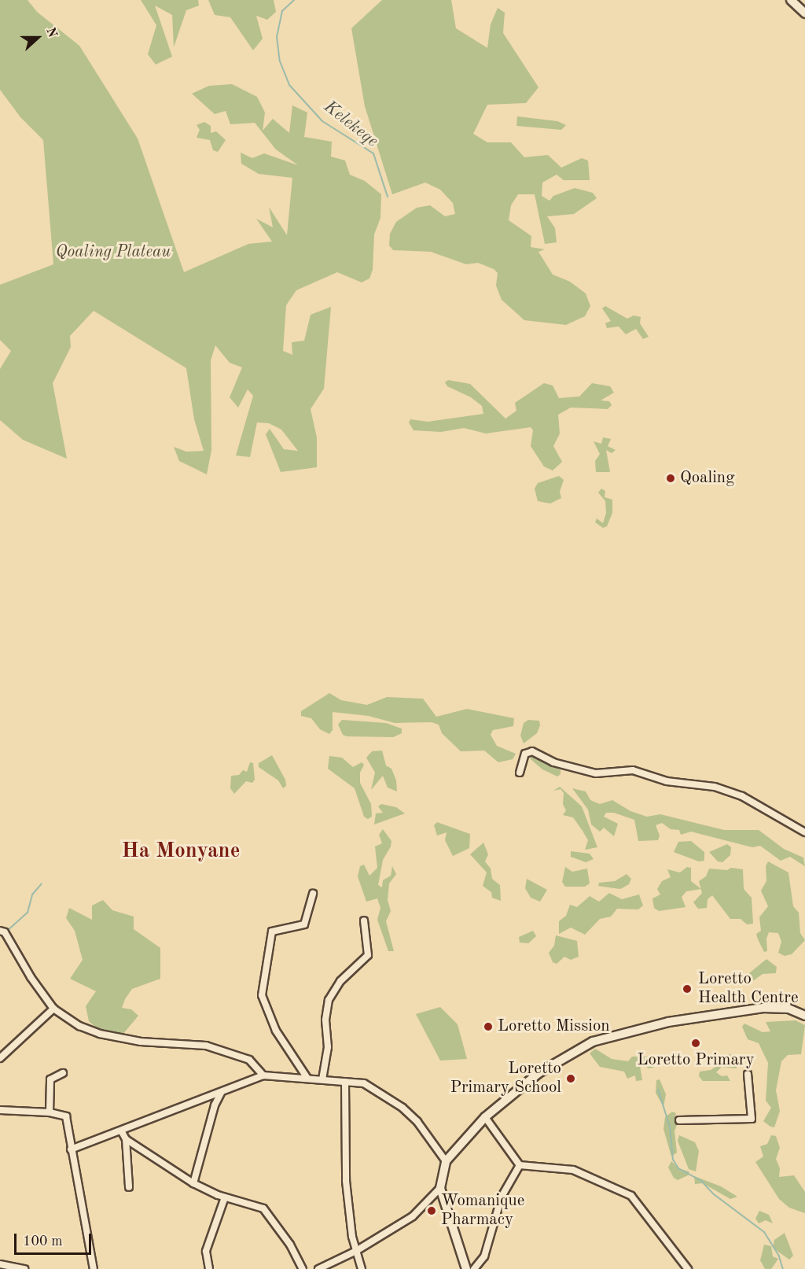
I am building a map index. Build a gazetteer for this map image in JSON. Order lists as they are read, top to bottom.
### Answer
{
  "districts": ["Ha Monyane"],
  "water": ["Kelekeqe"],
  "parks": ["Qoaling Plateau"],
  "places": [
    "Qoaling",
    "Loretto Health Centre",
    "Loretto Mission",
    "Loretto Primary",
    "Loretto Primary School",
    "Womanique Pharmacy"
  ],
  "scale_bar": "100 m",
  "north": "right"
}
